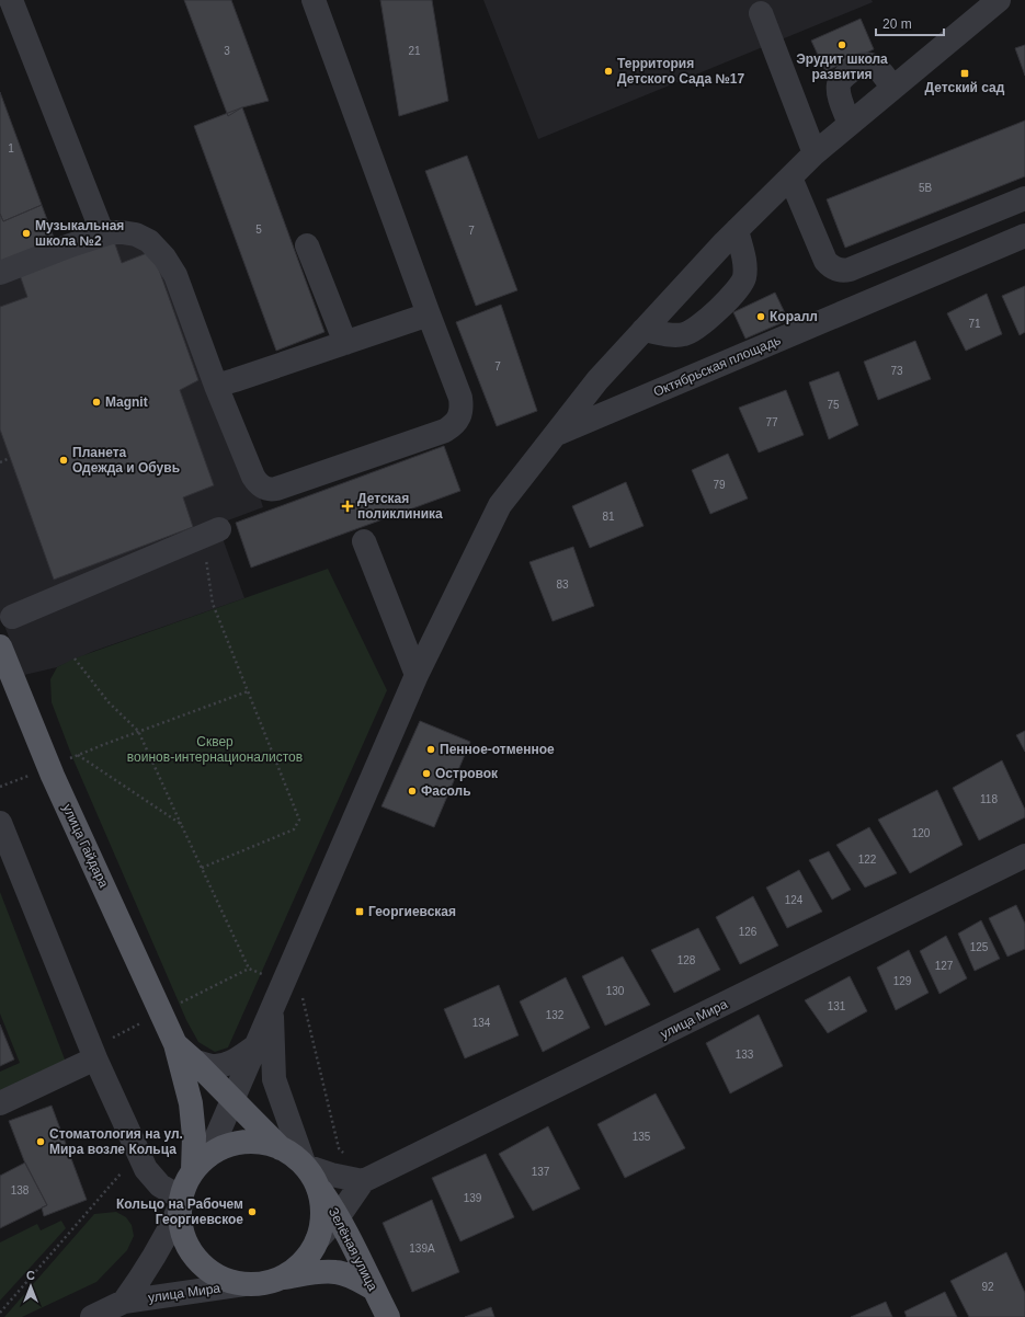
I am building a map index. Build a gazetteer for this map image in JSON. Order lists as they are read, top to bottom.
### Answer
{
  "streets": {
    "main road": ["улица Гайдара", "Зелёная улица"],
    "street": ["Октябрьская площадь", "улица Мира"]
  },
  "crossings": [
    ["улица Гайдара", "улица Мира"],
    ["улица Гайдара", "Зелёная улица"],
    ["улица Мира", "Зелёная улица"]
  ],
  "parks": ["Сквер воинов-интернационалистов"],
  "places": {
    "other": [
      "Эрудит школа развития",
      "Территория Детского Сада №17",
      "Музыкальная школа №2",
      "Коралл",
      "Magnit",
      "Планета Одежда и Обувь",
      "Пенное-отменное",
      "Островок",
      "Фасоль",
      "Стоматология на ул. Мира возле Кольца",
      "Кольцо на Рабочем Георгиевское"
    ],
    "transit": ["Детский сад", "Георгиевская"],
    "health": ["Детская поликлиника"]
  },
  "house_numbers": [
    "3",
    "21",
    "1",
    "5В",
    "5",
    "7",
    "71",
    "7",
    "73",
    "75",
    "77",
    "79",
    "81",
    "83",
    "118",
    "120",
    "122",
    "124",
    "126",
    "125",
    "128",
    "127",
    "129",
    "130",
    "131",
    "132",
    "134",
    "133",
    "135",
    "137",
    "138",
    "139",
    "139А",
    "92"
  ],
  "scale_bar": "20 m",
  "north": "top"
}
